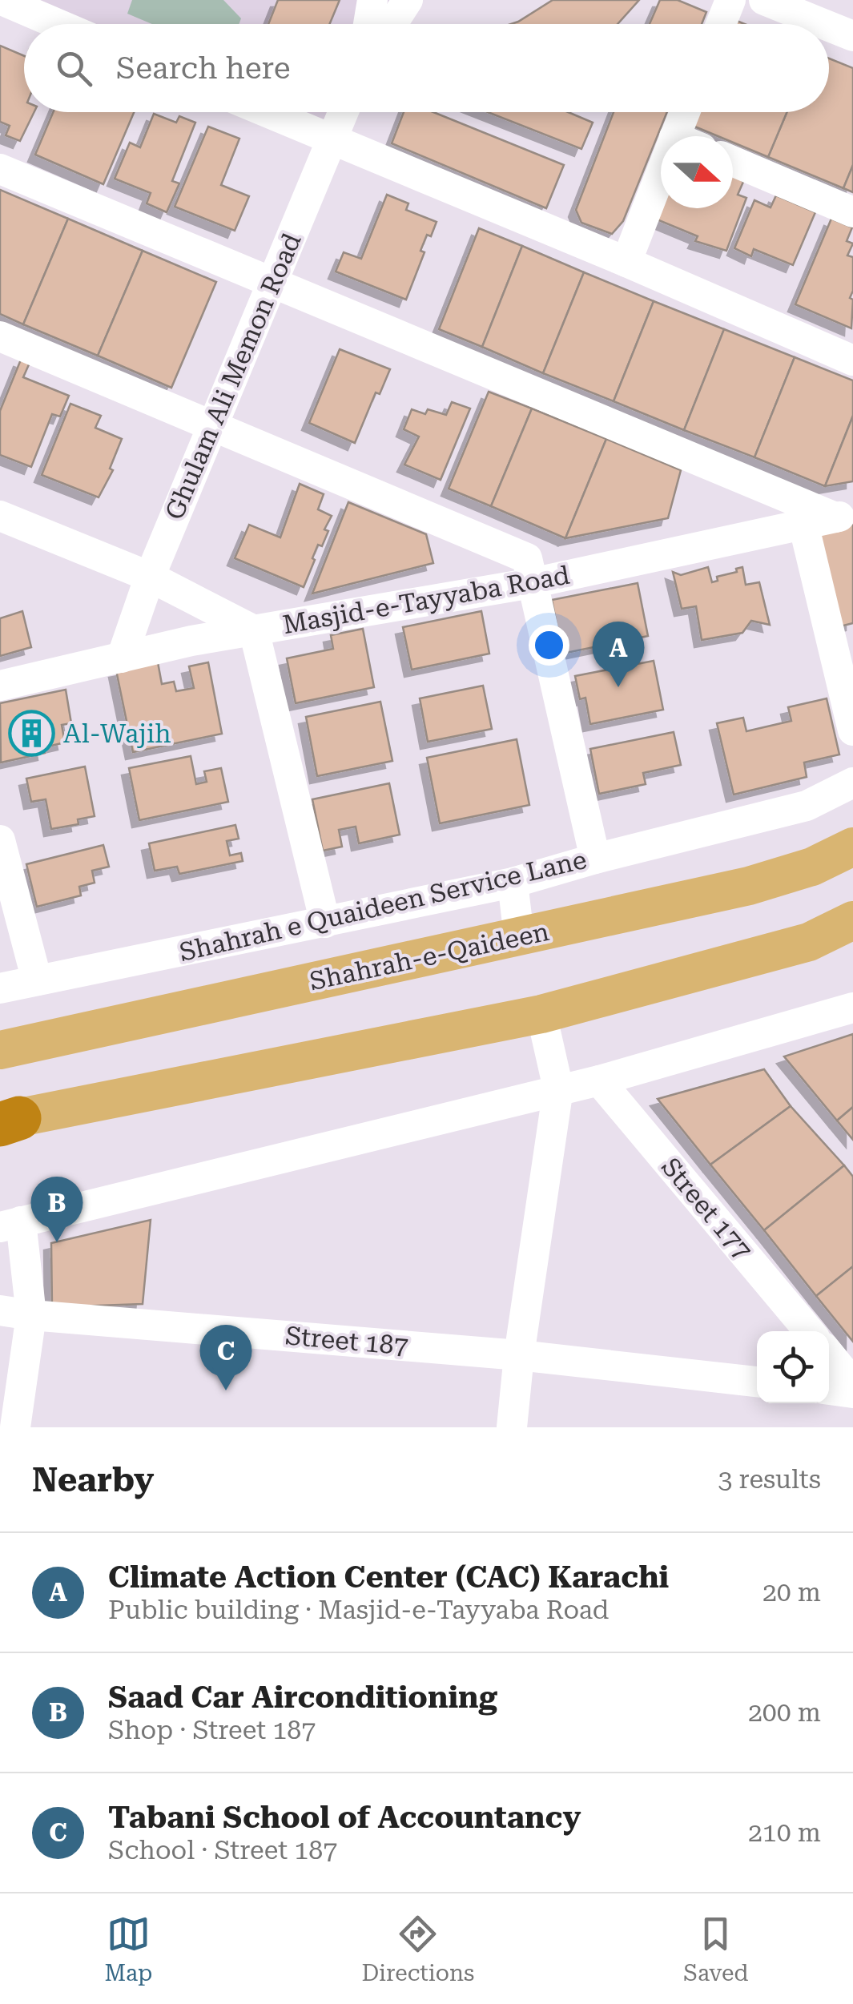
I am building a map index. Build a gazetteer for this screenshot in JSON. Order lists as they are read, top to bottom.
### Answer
{
  "streets": {
    "main road": ["Shahrah-e-Qaideen"],
    "street": [
      "Ghulam Ali Memon Road",
      "Masjid-e-Tayyaba Road",
      "Shahrah e Quaideen Service Lane",
      "Street 177",
      "Street 187"
    ]
  },
  "crossings": [
    ["Ghulam Ali Memon Road", "Masjid-e-Tayyaba Road"]
  ],
  "places": {
    "building": ["Al-Wajih"]
  },
  "north": "right",
  "page": {
    "search": "Search here",
    "pins": ["A", "B", "C"],
    "heading": ["Nearby", "3 results"],
    "list": [
      {
        "mark": "A",
        "name": "Climate Action Center (CAC) Karachi",
        "note": "Public building · Masjid-e-Tayyaba Road",
        "value": "20 m"
      },
      {
        "mark": "B",
        "name": "Saad Car Airconditioning",
        "note": "Shop · Street 187",
        "value": "200 m"
      },
      {
        "mark": "C",
        "name": "Tabani School of Accountancy",
        "note": "School · Street 187",
        "value": "210 m"
      }
    ],
    "nav": ["Map", "Directions", "Saved"]
  }
}
